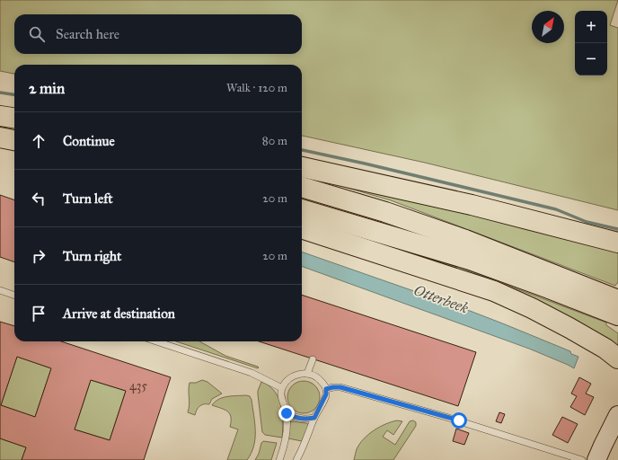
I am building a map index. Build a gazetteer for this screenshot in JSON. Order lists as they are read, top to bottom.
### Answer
{
  "water": ["Otterbeek"],
  "house_numbers": ["435"],
  "north": "top right",
  "page": {
    "map_buttons": ["+", "−"],
    "search": "Search here",
    "heading": ["2 min", "Walk · 120 m"],
    "list": [
      ["Continue", "80 m"],
      ["Turn left", "20 m"],
      ["Turn right", "20 m"],
      "Arrive at destination"
    ]
  }
}
